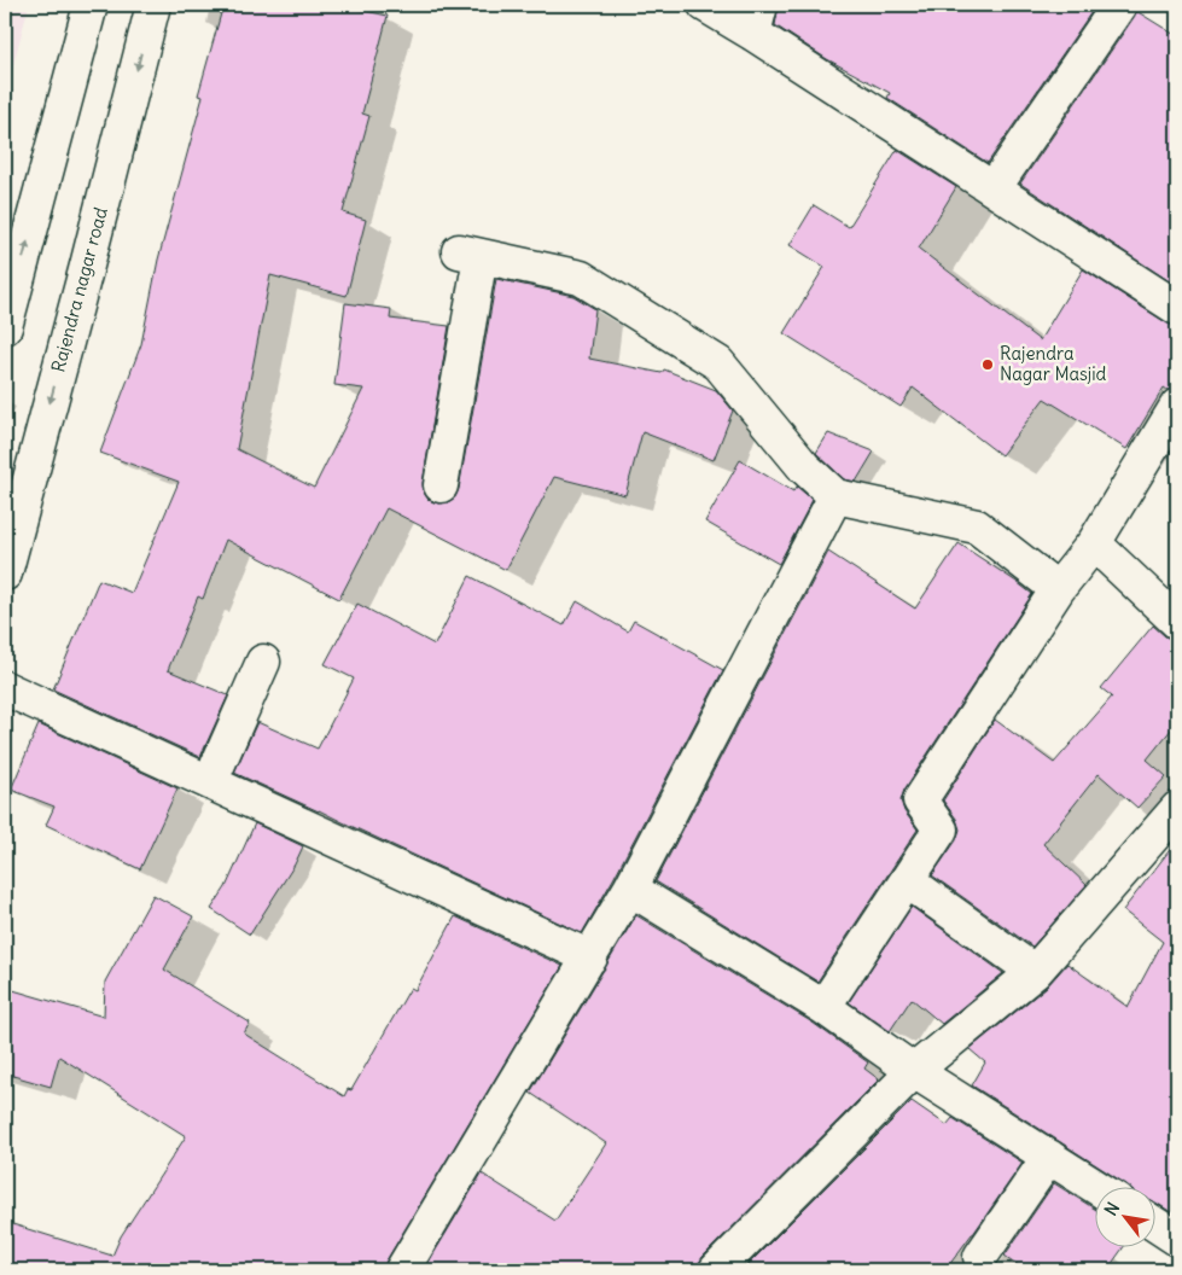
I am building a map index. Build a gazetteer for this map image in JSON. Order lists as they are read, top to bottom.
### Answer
{
  "streets": {
    "street": ["Rajendra nagar road"]
  },
  "places": ["Rajendra Nagar Masjid"],
  "north": "top left"
}
